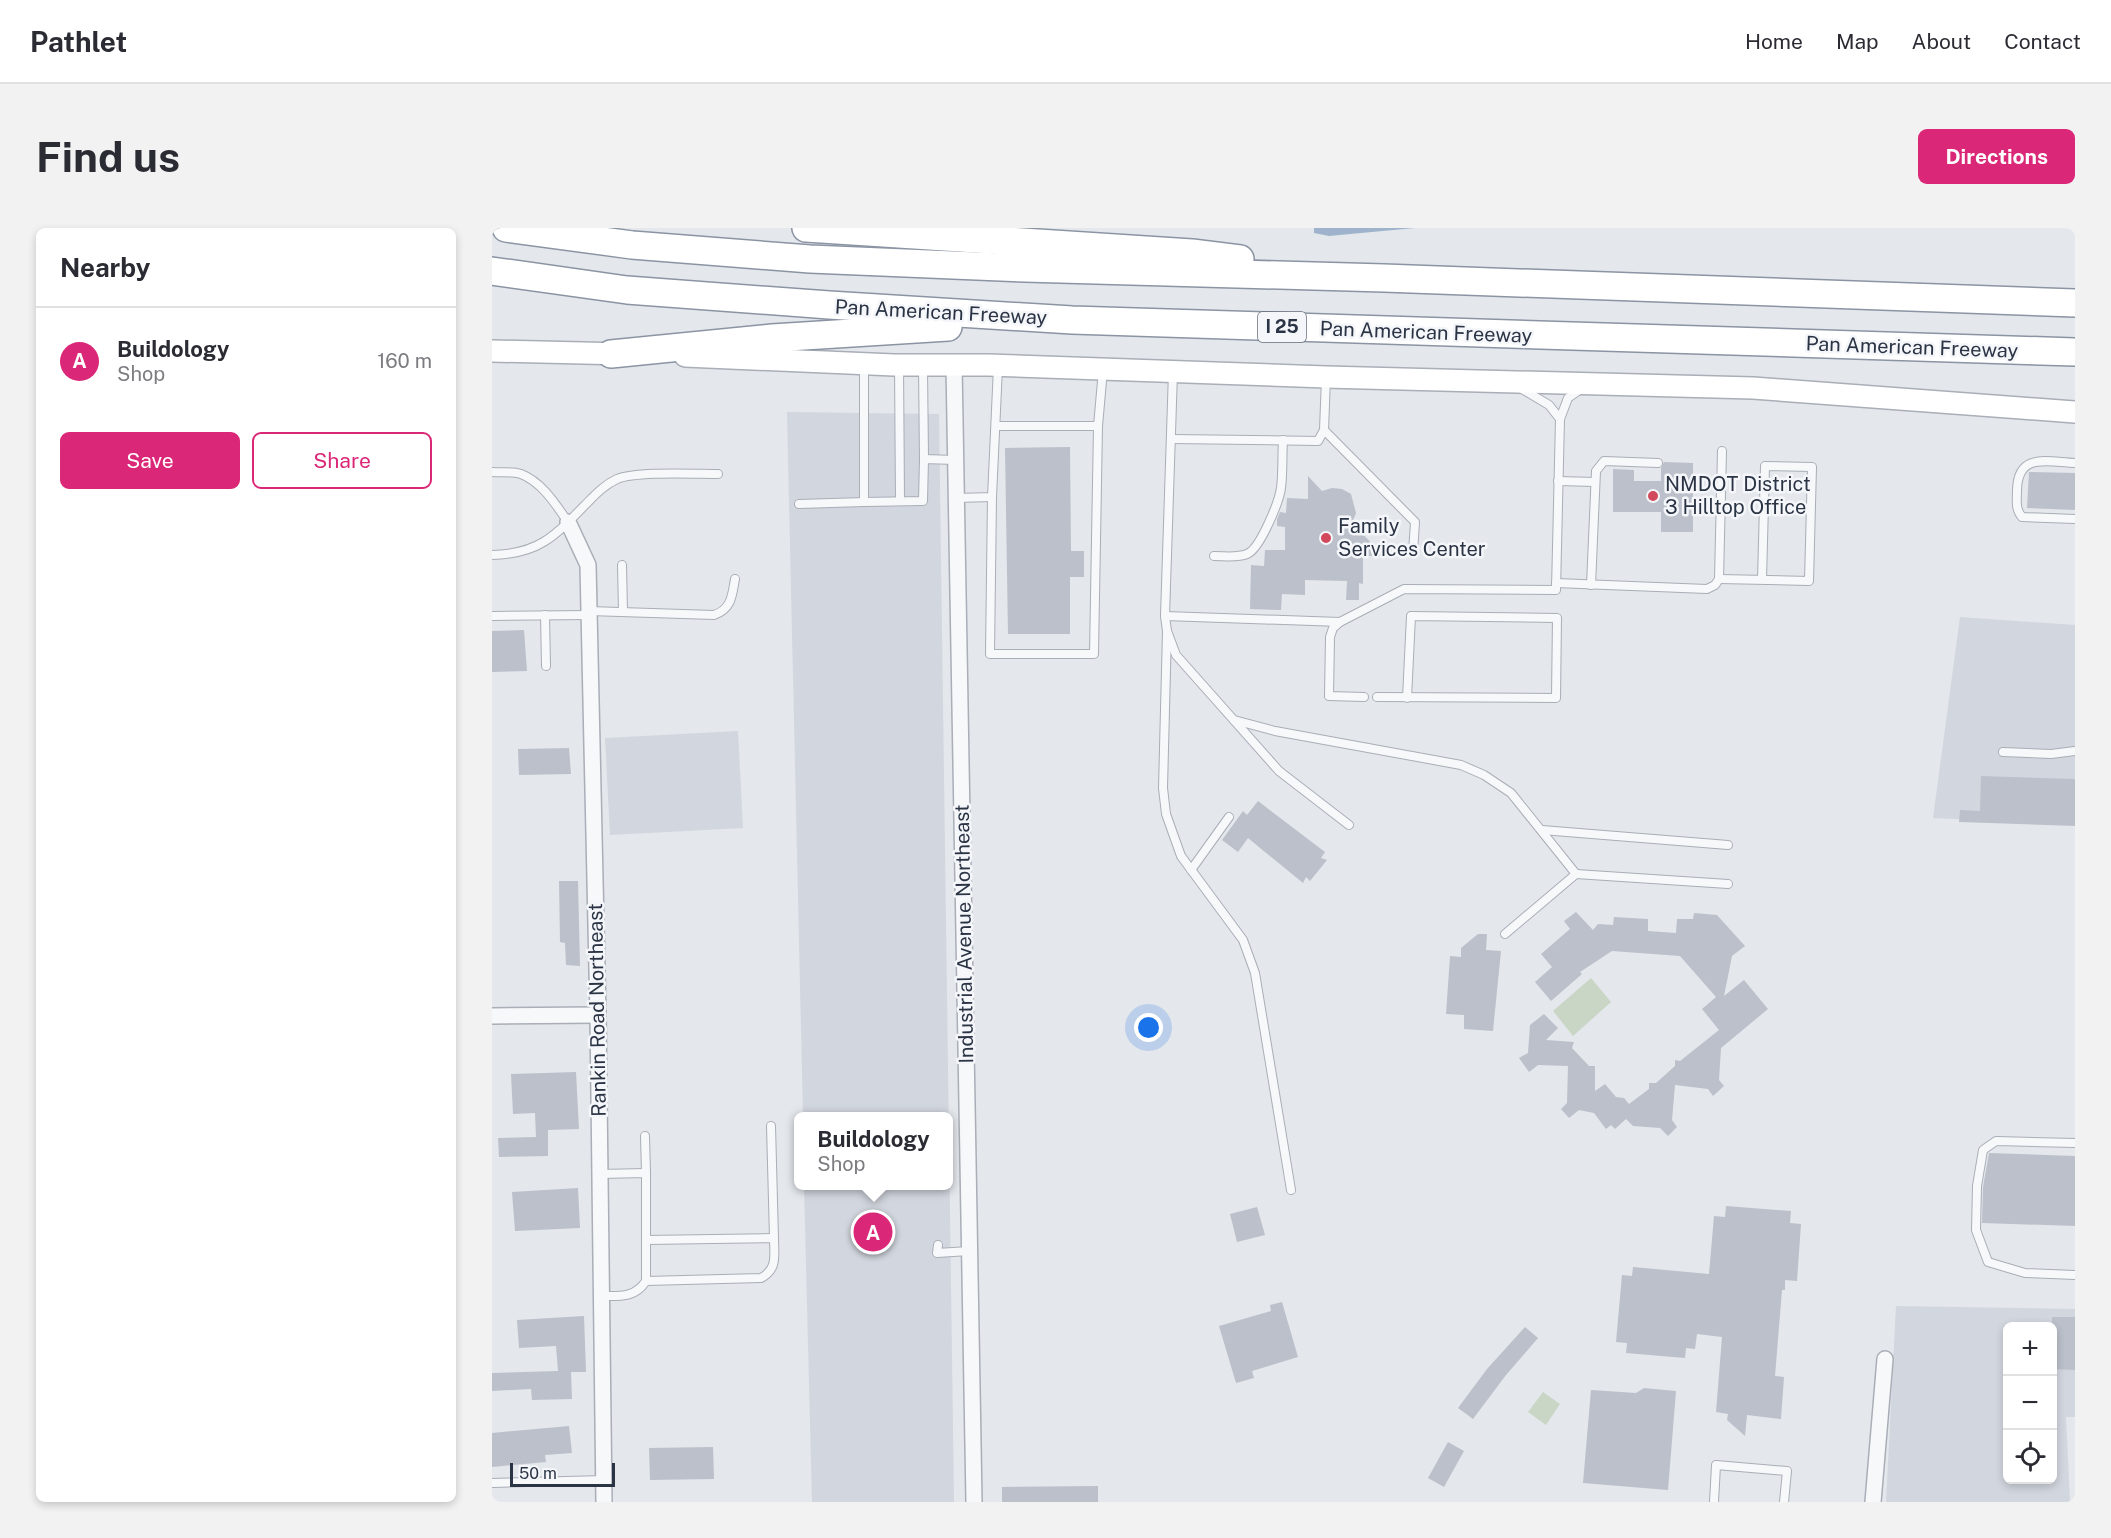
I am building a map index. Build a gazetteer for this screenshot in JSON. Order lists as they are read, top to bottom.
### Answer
{
  "streets": {
    "highway": ["Pan American Freeway", "I 25"],
    "street": ["Industrial Avenue Northeast", "Rankin Road Northeast"]
  },
  "places": ["NMDOT District 3 Hilltop Office", "Family Services Center"],
  "scale_bar": "50 m",
  "page": {
    "header": "Pathlet",
    "nav": [
      "Home",
      "Map",
      "About",
      "Contact"
    ],
    "buttons": [
      "Directions",
      ["Save", "Share"]
    ],
    "title": "Find us",
    "heading": "Nearby",
    "list": [
      {
        "mark": "A",
        "name": "Buildology",
        "note": "Shop",
        "value": "160 m"
      }
    ],
    "popup": ["Buildology", "Shop"],
    "pins": "A",
    "map_buttons": ["+", "−"],
    "scale": "50 m"
  }
}
